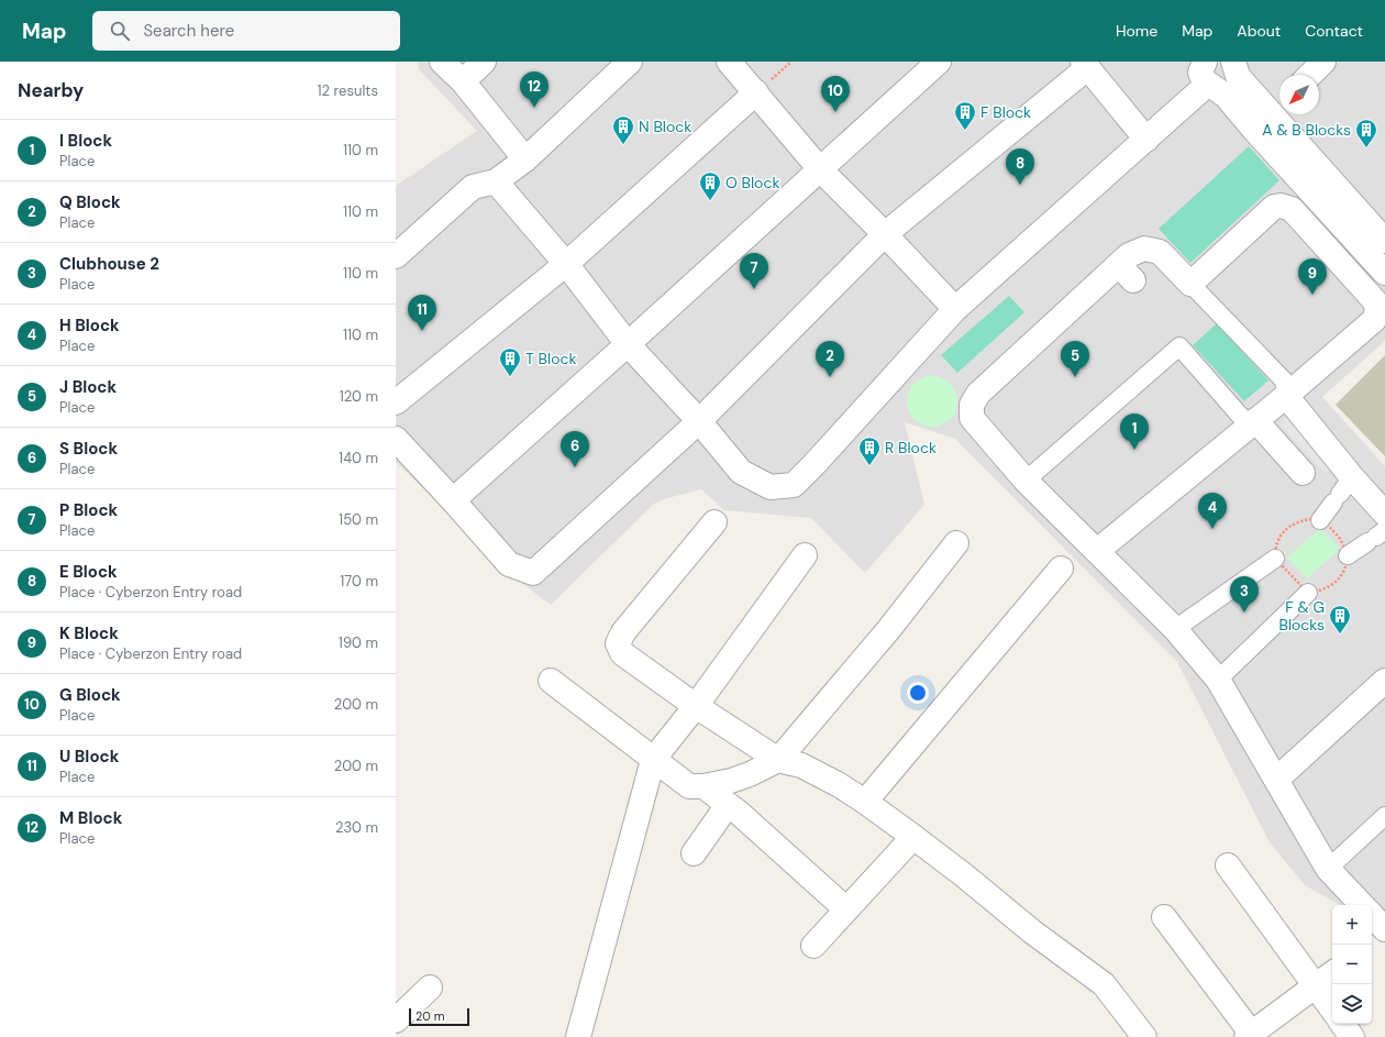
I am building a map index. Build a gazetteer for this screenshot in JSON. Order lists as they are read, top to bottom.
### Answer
{
  "places": {
    "building": [
      "F Block",
      "N Block",
      "A & B Blocks",
      "O Block",
      "T Block",
      "R Block",
      "F & G Blocks"
    ]
  },
  "scale_bar": "20 m",
  "north": "bottom left",
  "page": {
    "header": "Map",
    "search": "Search here",
    "nav": [
      "Home",
      "Map",
      "About",
      "Contact"
    ],
    "heading": ["Nearby", "12 results"],
    "pins": [
      "12",
      "10",
      "8",
      "7",
      "9",
      "11",
      "2",
      "5",
      "1",
      "6",
      "4",
      "3"
    ],
    "list": [
      {
        "mark": "1",
        "name": "I Block",
        "note": "Place",
        "value": "110 m"
      },
      {
        "mark": "2",
        "name": "Q Block",
        "note": "Place",
        "value": "110 m"
      },
      {
        "mark": "3",
        "name": "Clubhouse 2",
        "note": "Place",
        "value": "110 m"
      },
      {
        "mark": "4",
        "name": "H Block",
        "note": "Place",
        "value": "110 m"
      },
      {
        "mark": "5",
        "name": "J Block",
        "note": "Place",
        "value": "120 m"
      },
      {
        "mark": "6",
        "name": "S Block",
        "note": "Place",
        "value": "140 m"
      },
      {
        "mark": "7",
        "name": "P Block",
        "note": "Place",
        "value": "150 m"
      },
      {
        "mark": "8",
        "name": "E Block",
        "note": "Place · Cyberzon Entry road",
        "value": "170 m"
      },
      {
        "mark": "9",
        "name": "K Block",
        "note": "Place · Cyberzon Entry road",
        "value": "190 m"
      },
      {
        "mark": "10",
        "name": "G Block",
        "note": "Place",
        "value": "200 m"
      },
      {
        "mark": "11",
        "name": "U Block",
        "note": "Place",
        "value": "200 m"
      },
      {
        "mark": "12",
        "name": "M Block",
        "note": "Place",
        "value": "230 m"
      }
    ],
    "map_buttons": ["+", "−"],
    "scale": "20 m"
  }
}
